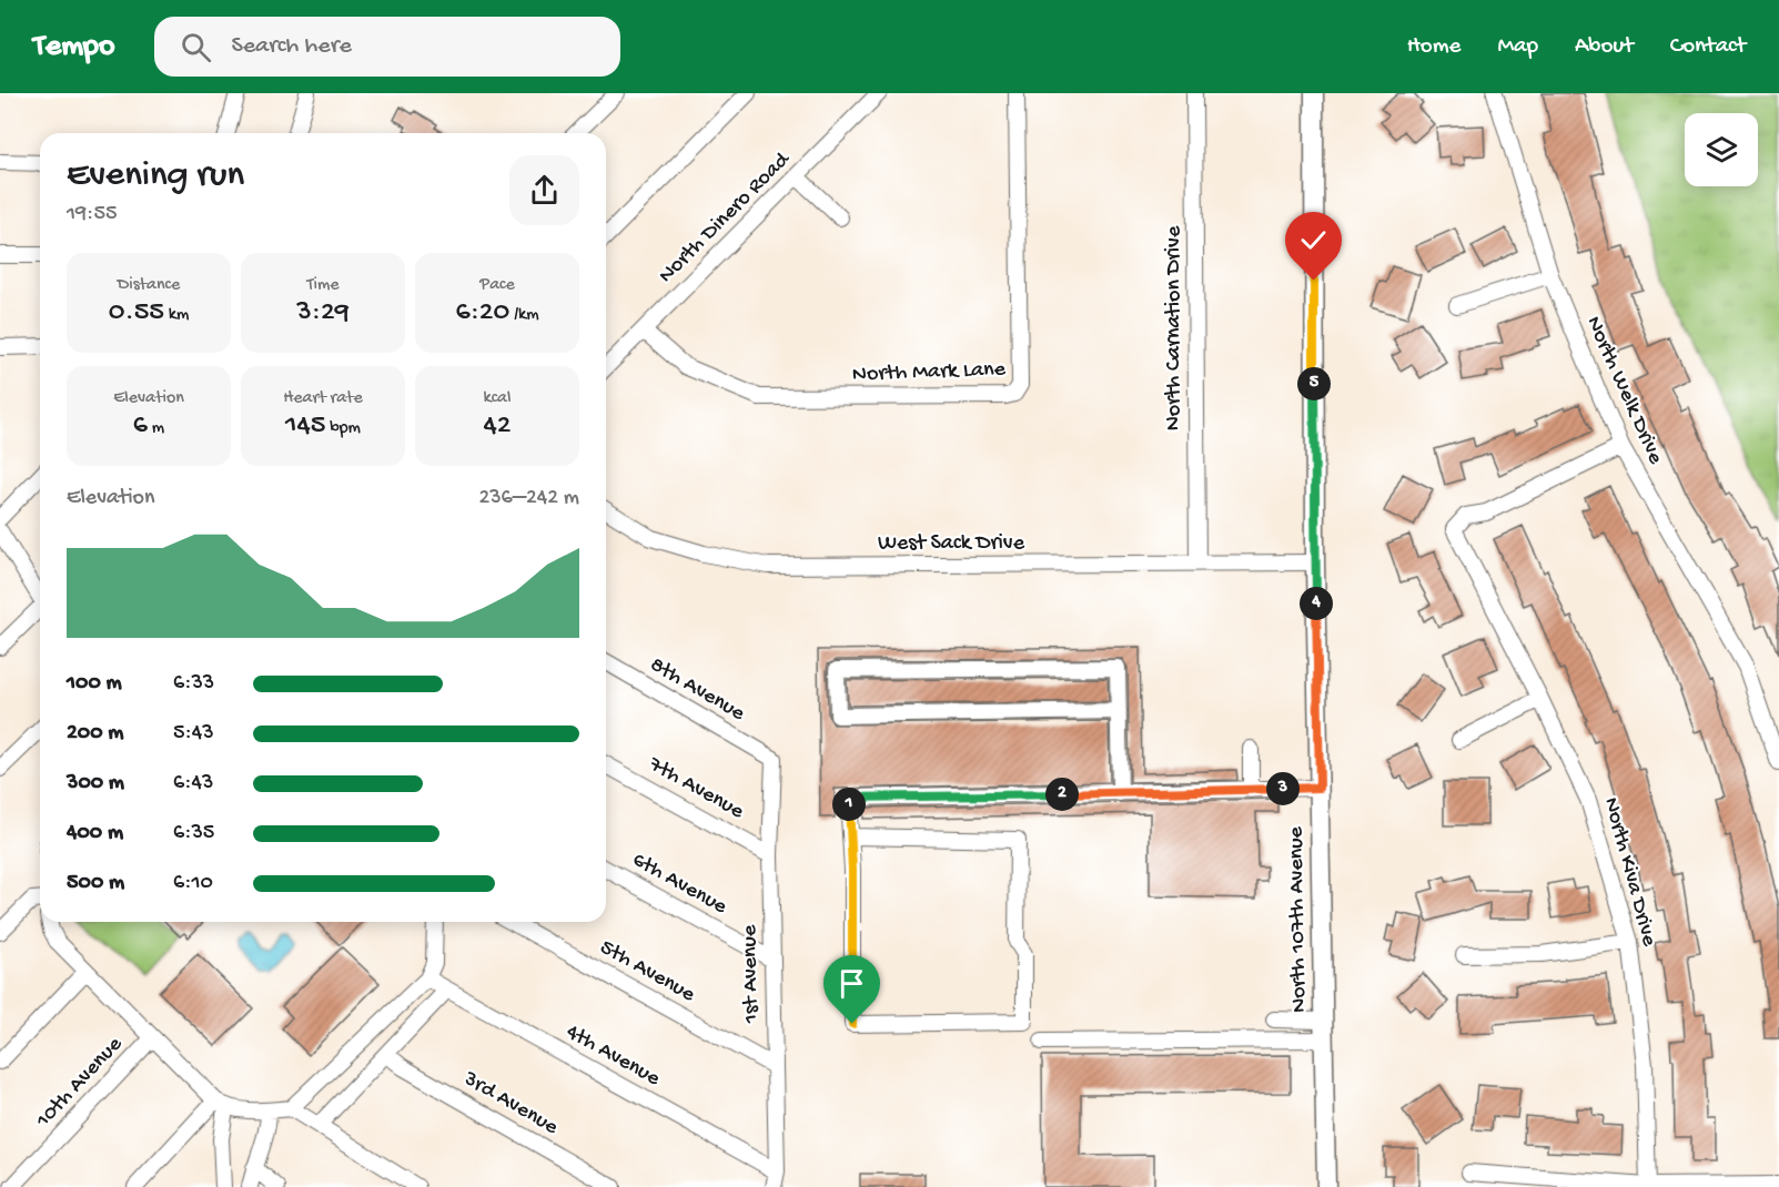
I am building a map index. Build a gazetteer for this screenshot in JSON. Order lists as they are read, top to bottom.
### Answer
{
  "streets": {
    "main road": ["North 107th Avenue"],
    "street": [
      "North Dinero Road",
      "North Carnation Drive",
      "North Mark Lane",
      "North Welk Drive",
      "West Sack Drive",
      "8th Avenue",
      "7th Avenue",
      "North Kiva Drive",
      "6th Avenue",
      "5th Avenue",
      "1st Avenue",
      "4th Avenue",
      "10th Avenue",
      "3rd Avenue"
    ]
  },
  "crossings": [
    ["North Dinero Road", "North Mark Lane"],
    ["North Carnation Drive", "West Sack Drive"],
    ["North Welk Drive", "North Kiva Drive"],
    ["West Sack Drive", "North 107th Avenue"],
    ["8th Avenue", "1st Avenue"],
    ["7th Avenue", "1st Avenue"],
    ["6th Avenue", "1st Avenue"],
    ["5th Avenue", "1st Avenue"],
    ["1st Avenue", "4th Avenue"]
  ],
  "page": {
    "header": "Tempo",
    "search": "Search here",
    "nav": [
      "Home",
      "Map",
      "About",
      "Contact"
    ],
    "heading": ["Evening run", "19:55"],
    "stats": [
      ["Distance", "0.55 km"],
      ["Time", "3:29"],
      ["Pace", "6:20 /km"],
      ["Elevation", "6 m"],
      ["Heart rate", "145 bpm"],
      ["kcal", "42"]
    ],
    "pins": [
      "5",
      "4",
      "3",
      "2",
      "1"
    ],
    "chart": ["Elevation", "236–242 m"],
    "list": [
      {
        "name": "100 m",
        "note": "6:33"
      },
      {
        "name": "200 m",
        "note": "5:43"
      },
      {
        "name": "300 m",
        "note": "6:43"
      },
      {
        "name": "400 m",
        "note": "6:35"
      },
      {
        "name": "500 m",
        "note": "6:10"
      }
    ]
  }
}
